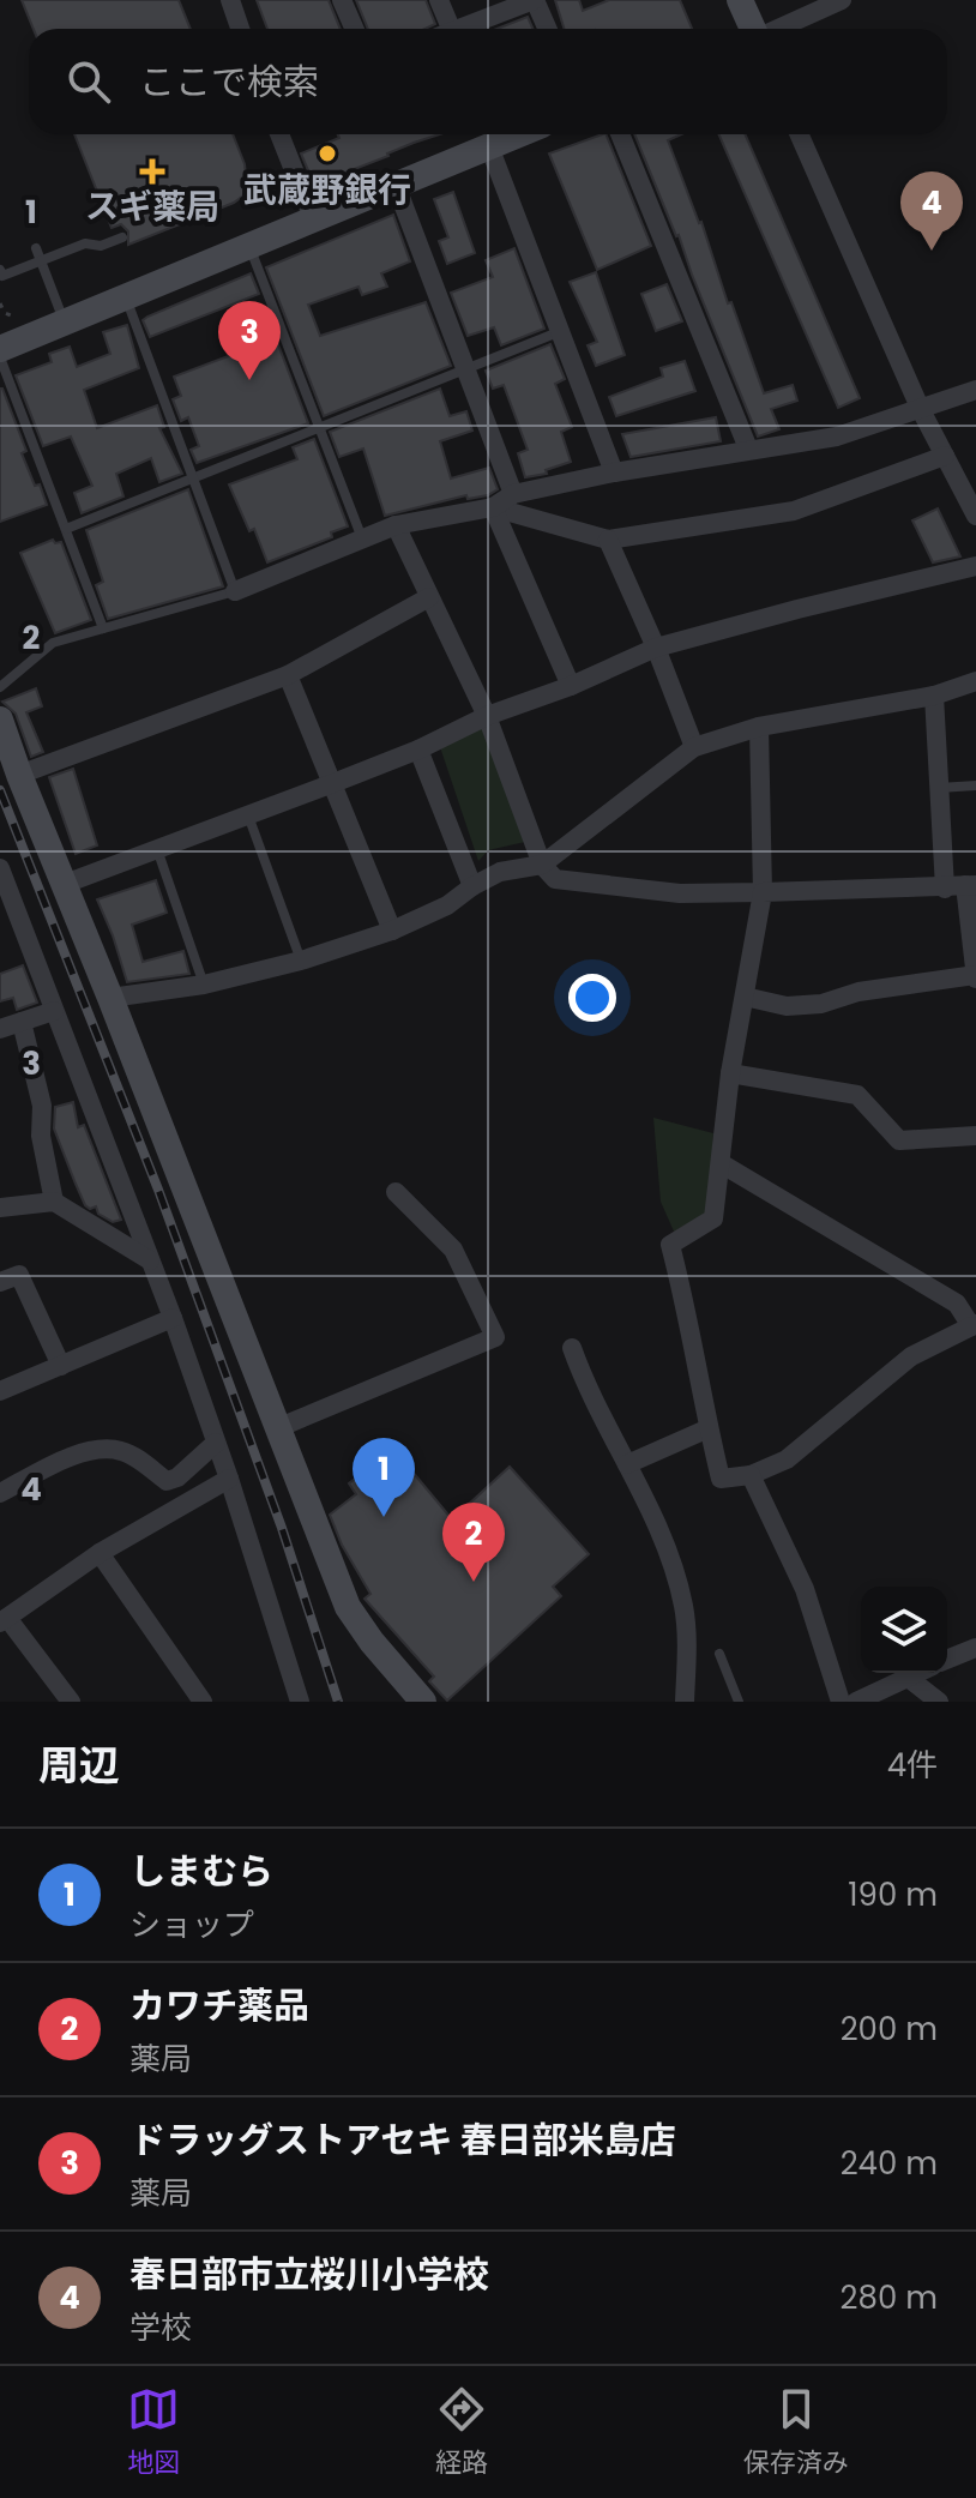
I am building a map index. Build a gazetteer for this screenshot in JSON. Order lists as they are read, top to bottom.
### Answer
{
  "places": {
    "other": ["武蔵野銀行"],
    "health": ["スギ薬局"]
  },
  "page": {
    "search": "ここで検索",
    "pins": [
      "4",
      "3",
      "1",
      "2"
    ],
    "heading": ["周辺", "4件"],
    "list": [
      {
        "mark": "1",
        "name": "しまむら",
        "note": "ショップ",
        "value": "190 m"
      },
      {
        "mark": "2",
        "name": "カワチ薬品",
        "note": "薬局",
        "value": "200 m"
      },
      {
        "mark": "3",
        "name": "ドラッグストアセキ 春日部米島店",
        "note": "薬局",
        "value": "240 m"
      },
      {
        "mark": "4",
        "name": "春日部市立桜川小学校",
        "note": "学校",
        "value": "280 m"
      }
    ],
    "nav": ["地図", "経路", "保存済み"]
  },
  "grid": {
    "rows": [
      "1",
      "2",
      "3",
      "4"
    ]
  }
}
